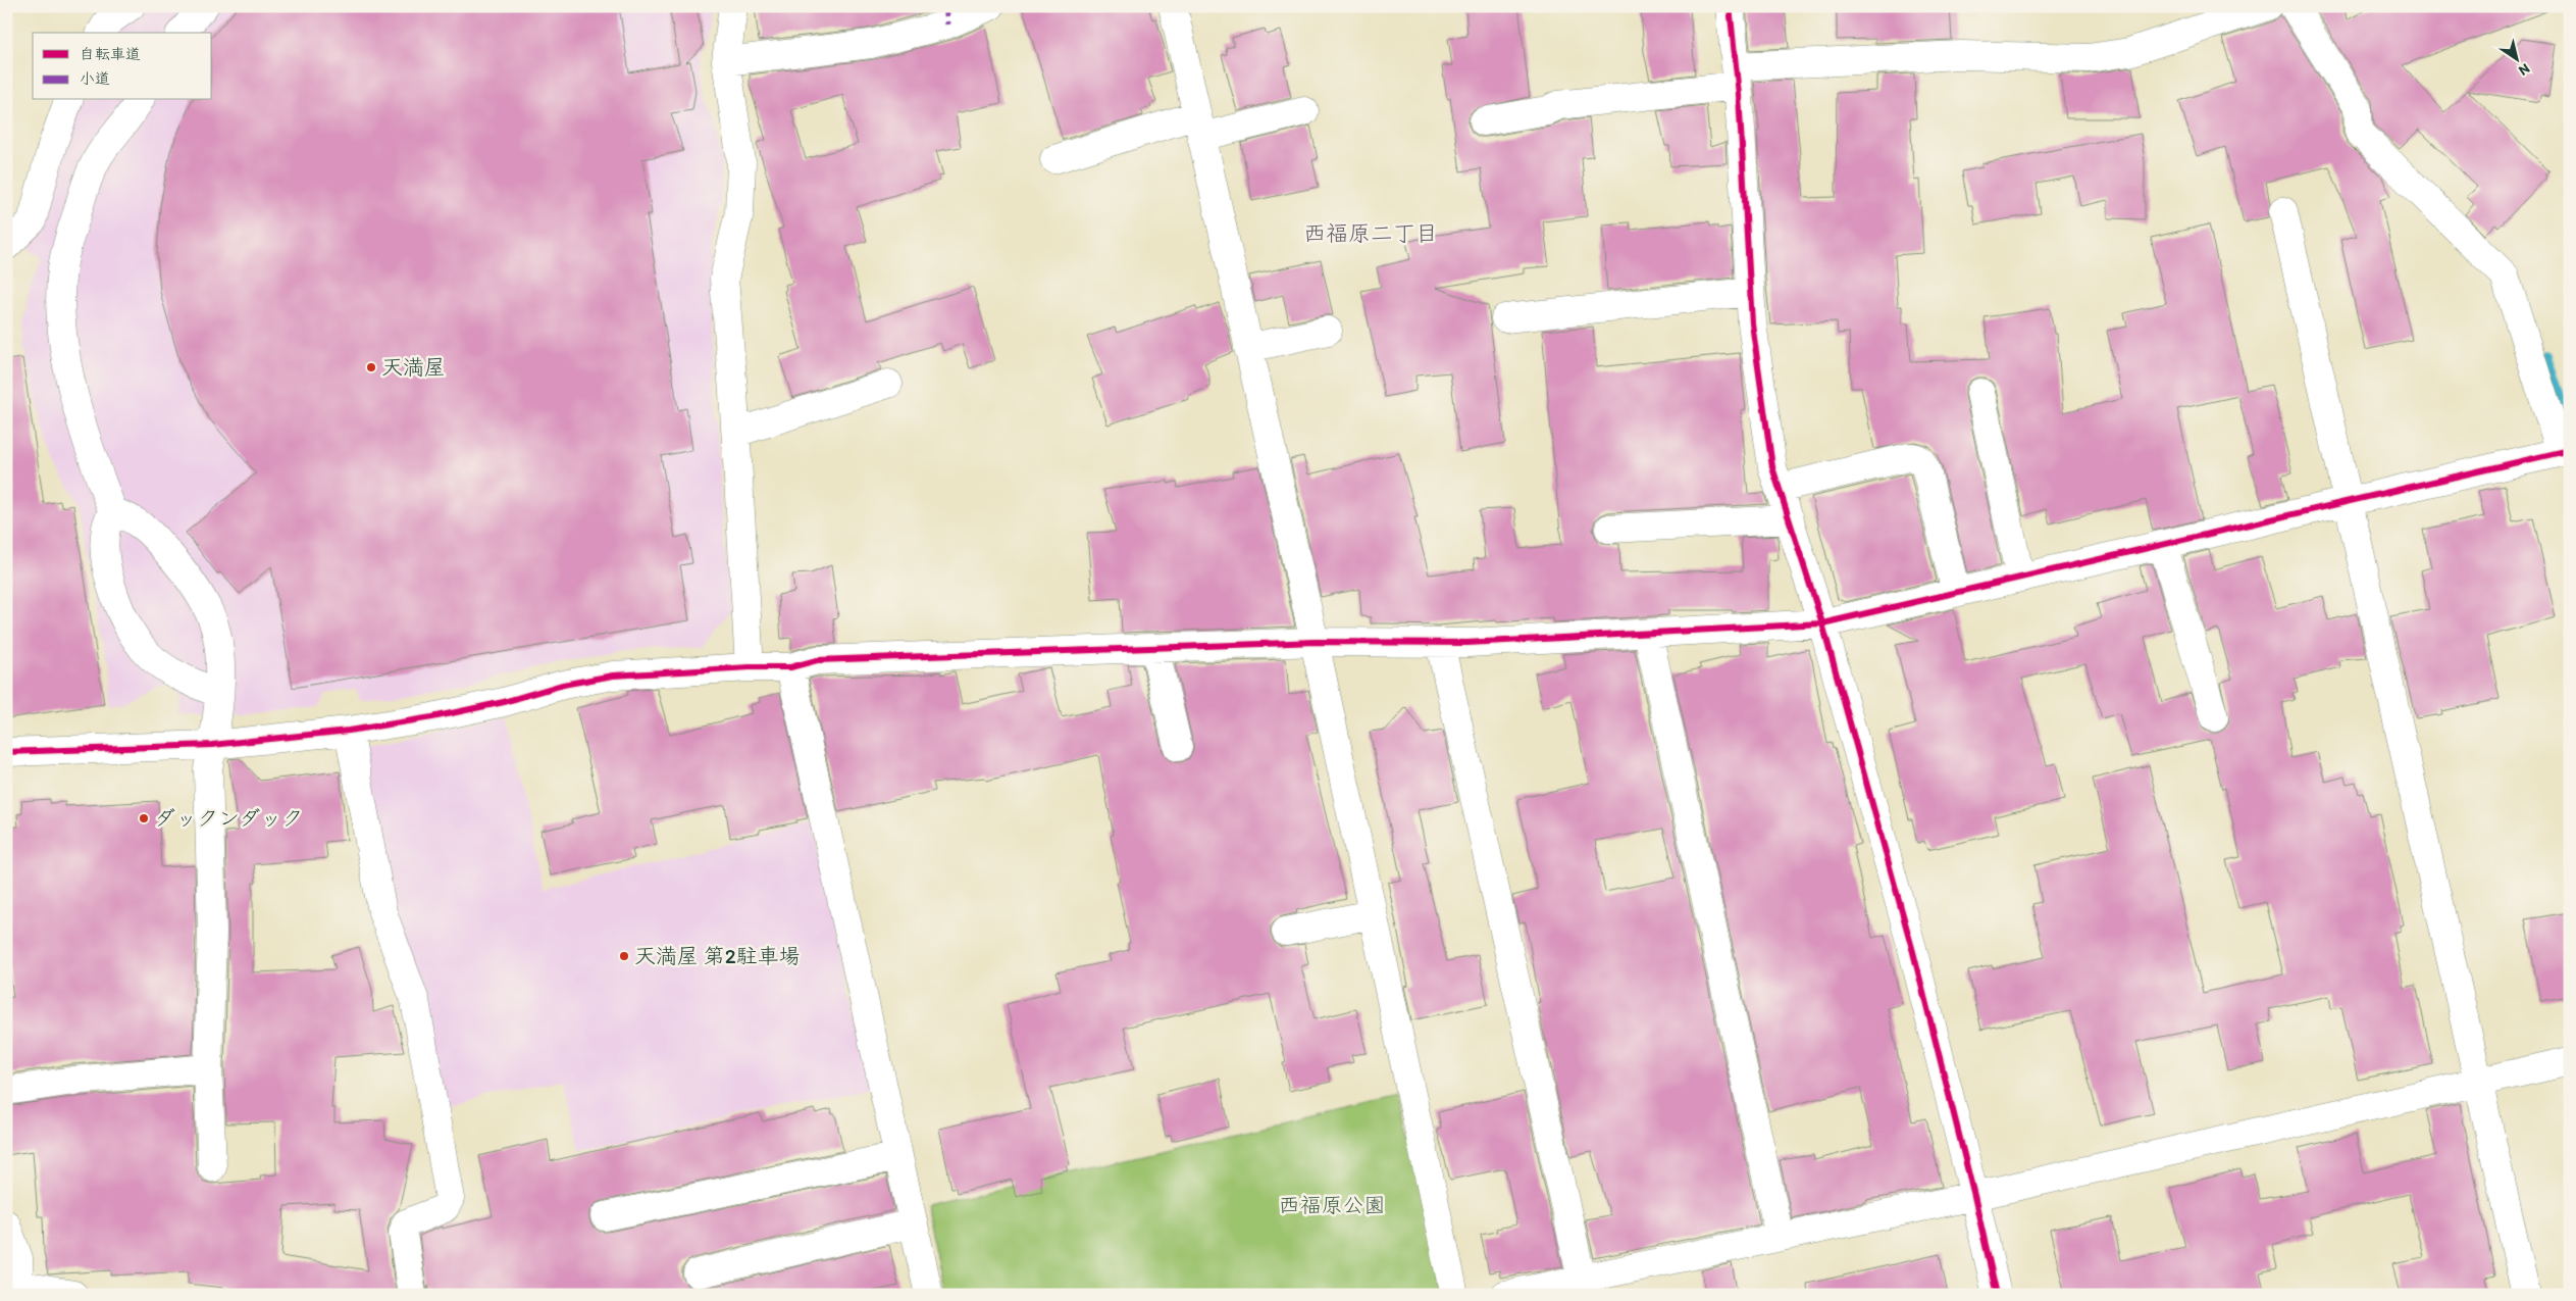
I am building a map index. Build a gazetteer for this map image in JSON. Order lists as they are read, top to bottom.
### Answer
{
  "districts": ["西福原二丁目"],
  "parks": ["西福原公園"],
  "places": ["天満屋", "ダックンダック", "天満屋 第2駐車場"],
  "legend": ["自転車道", "小道"],
  "north": "bottom right"
}
